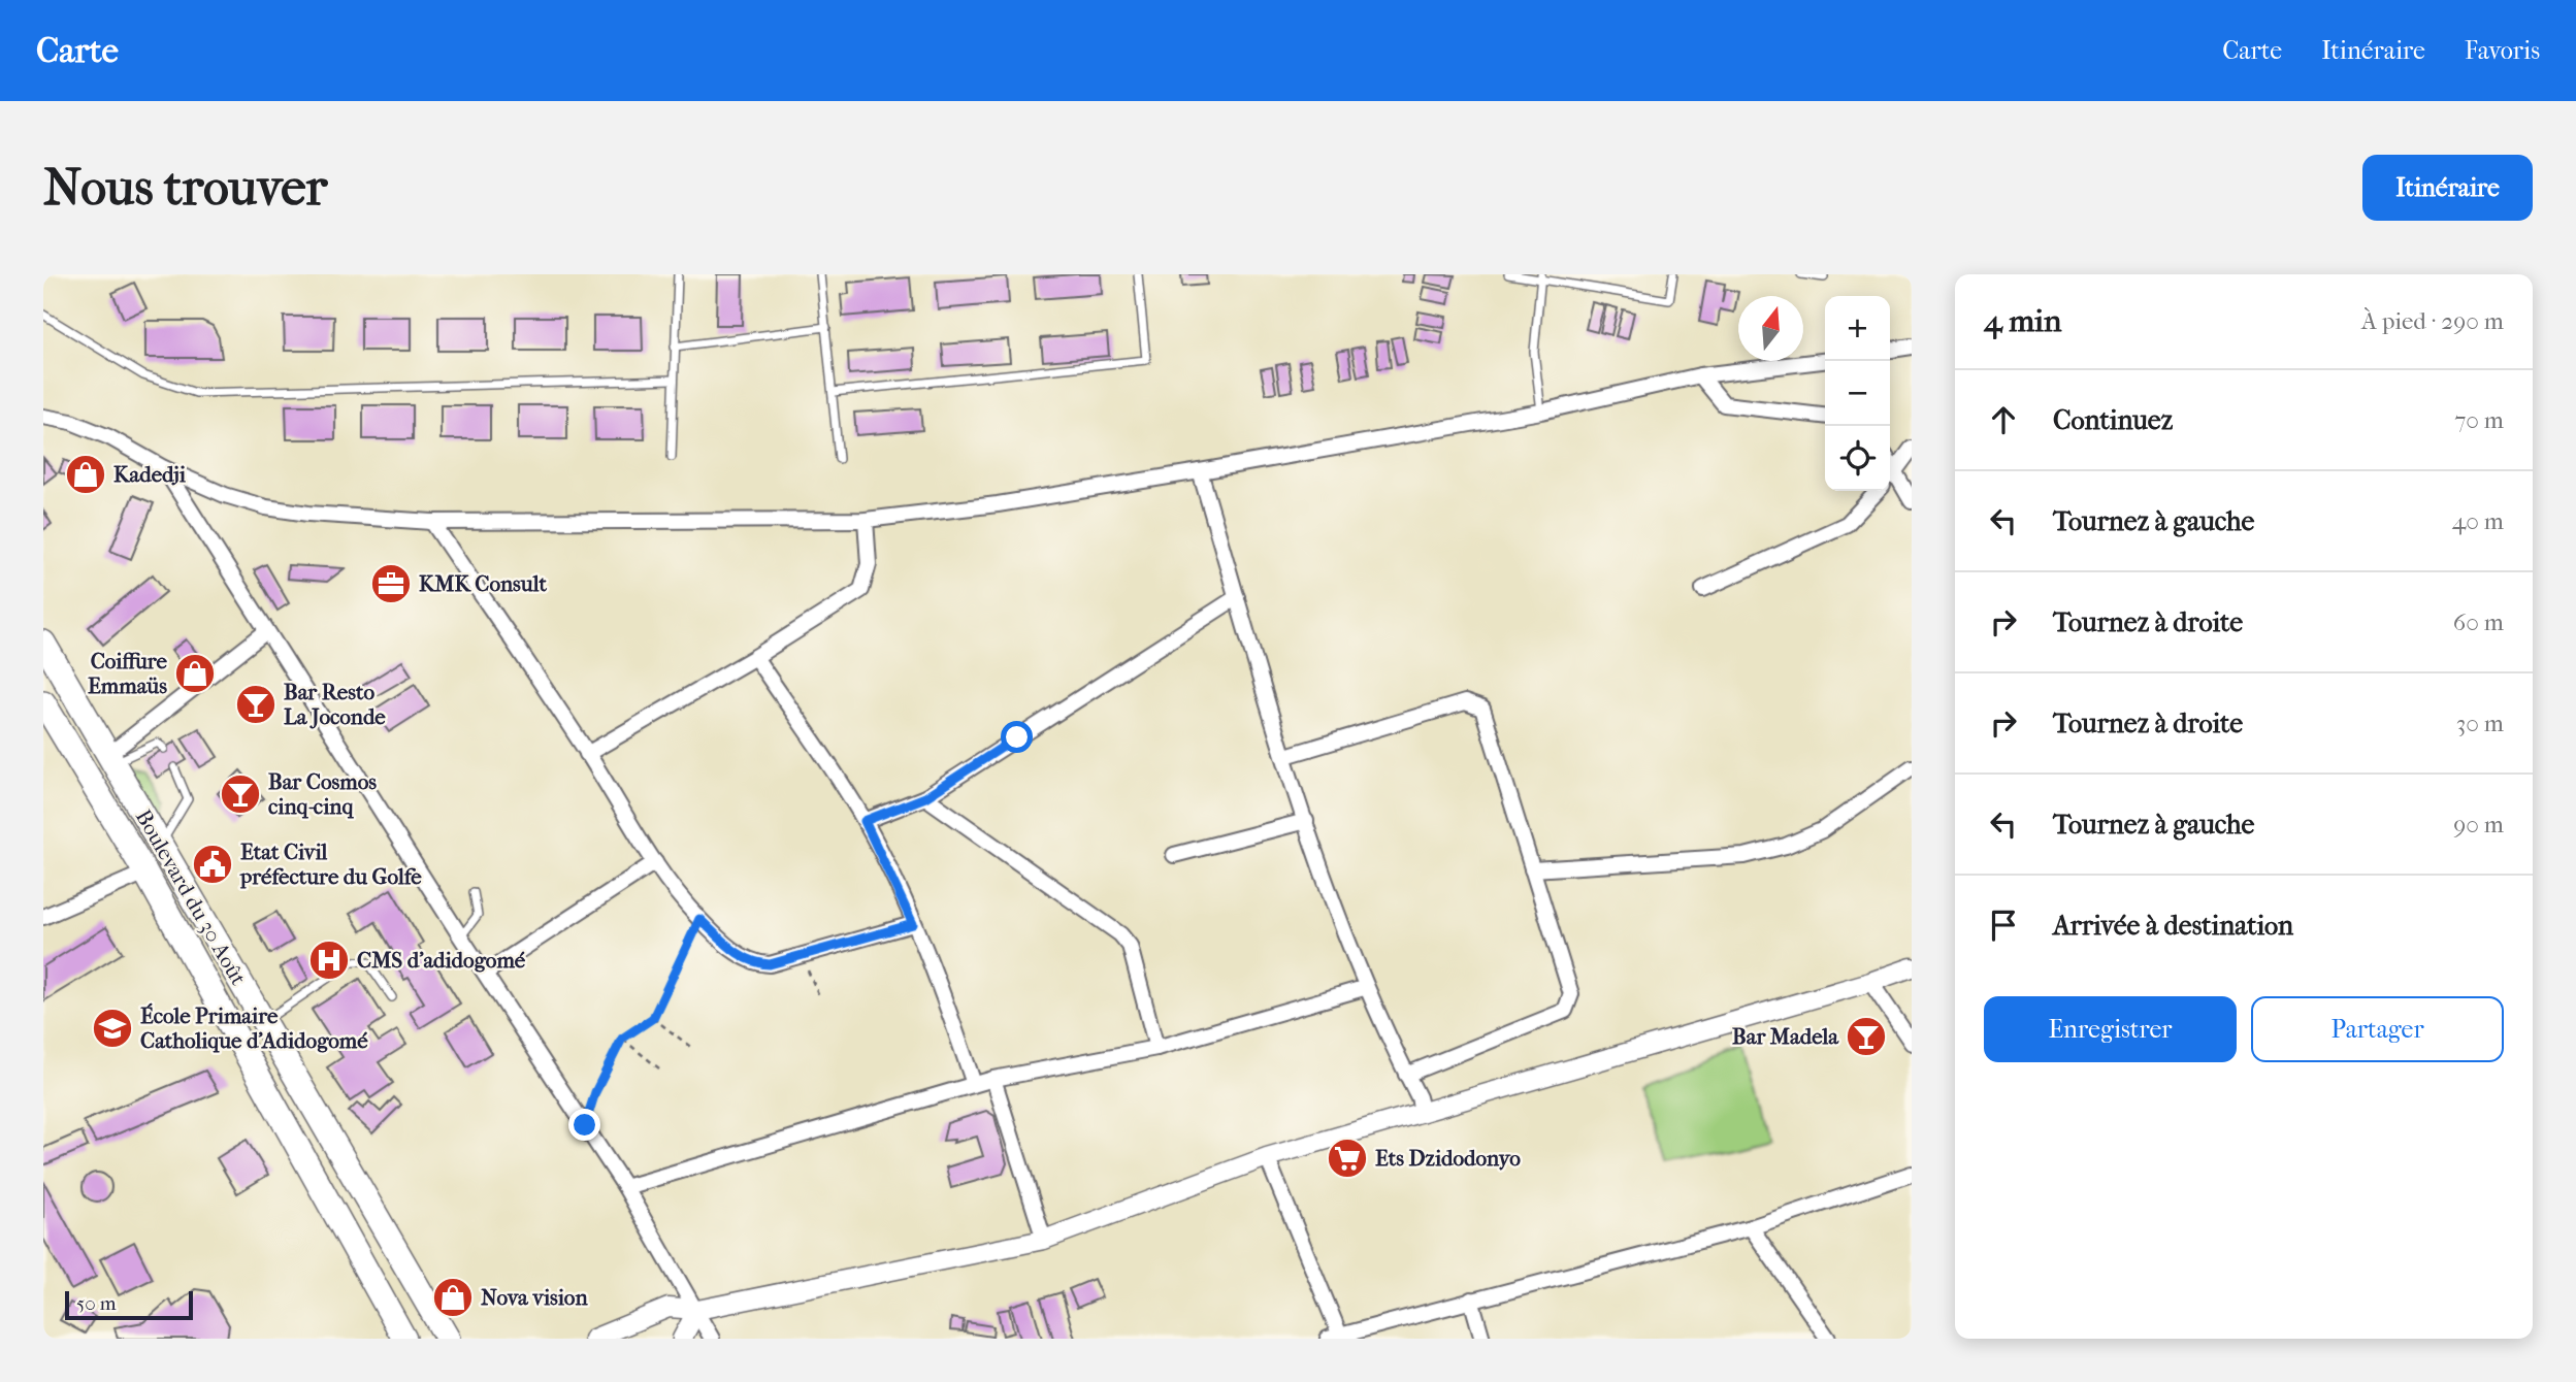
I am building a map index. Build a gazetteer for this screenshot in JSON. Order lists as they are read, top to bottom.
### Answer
{
  "streets": {
    "highway": ["Boulevard du 30 Août"]
  },
  "places": {
    "shop": ["Kadedji", "Coiffure Emmaüs", "Nova vision"],
    "office": ["KMK Consult"],
    "bar": ["Bar Resto La Joconde", "Bar Cosmos cinq-cinq", "Bar Madela"],
    "public building": ["Etat Civil préfecture du Golfe"],
    "hospital": ["CMS d'adidogomé"],
    "school or university": ["École Primaire Catholique d'Adidogomé"],
    "supermarket": ["Ets Dzidodonyo"]
  },
  "scale_bar": "50 m",
  "north": "top",
  "page": {
    "header": "Carte",
    "nav": ["Carte", "Itinéraire", "Favoris"],
    "buttons": [
      "Itinéraire",
      ["Enregistrer", "Partager"]
    ],
    "title": "Nous trouver",
    "heading": ["4 min", "À pied · 290 m"],
    "map_buttons": ["+", "−"],
    "list": [
      ["Continuez", "70 m"],
      ["Tournez à gauche", "40 m"],
      ["Tournez à droite", "60 m"],
      ["Tournez à droite", "30 m"],
      ["Tournez à gauche", "90 m"],
      "Arrivée à destination"
    ],
    "scale": "50 m"
  }
}
